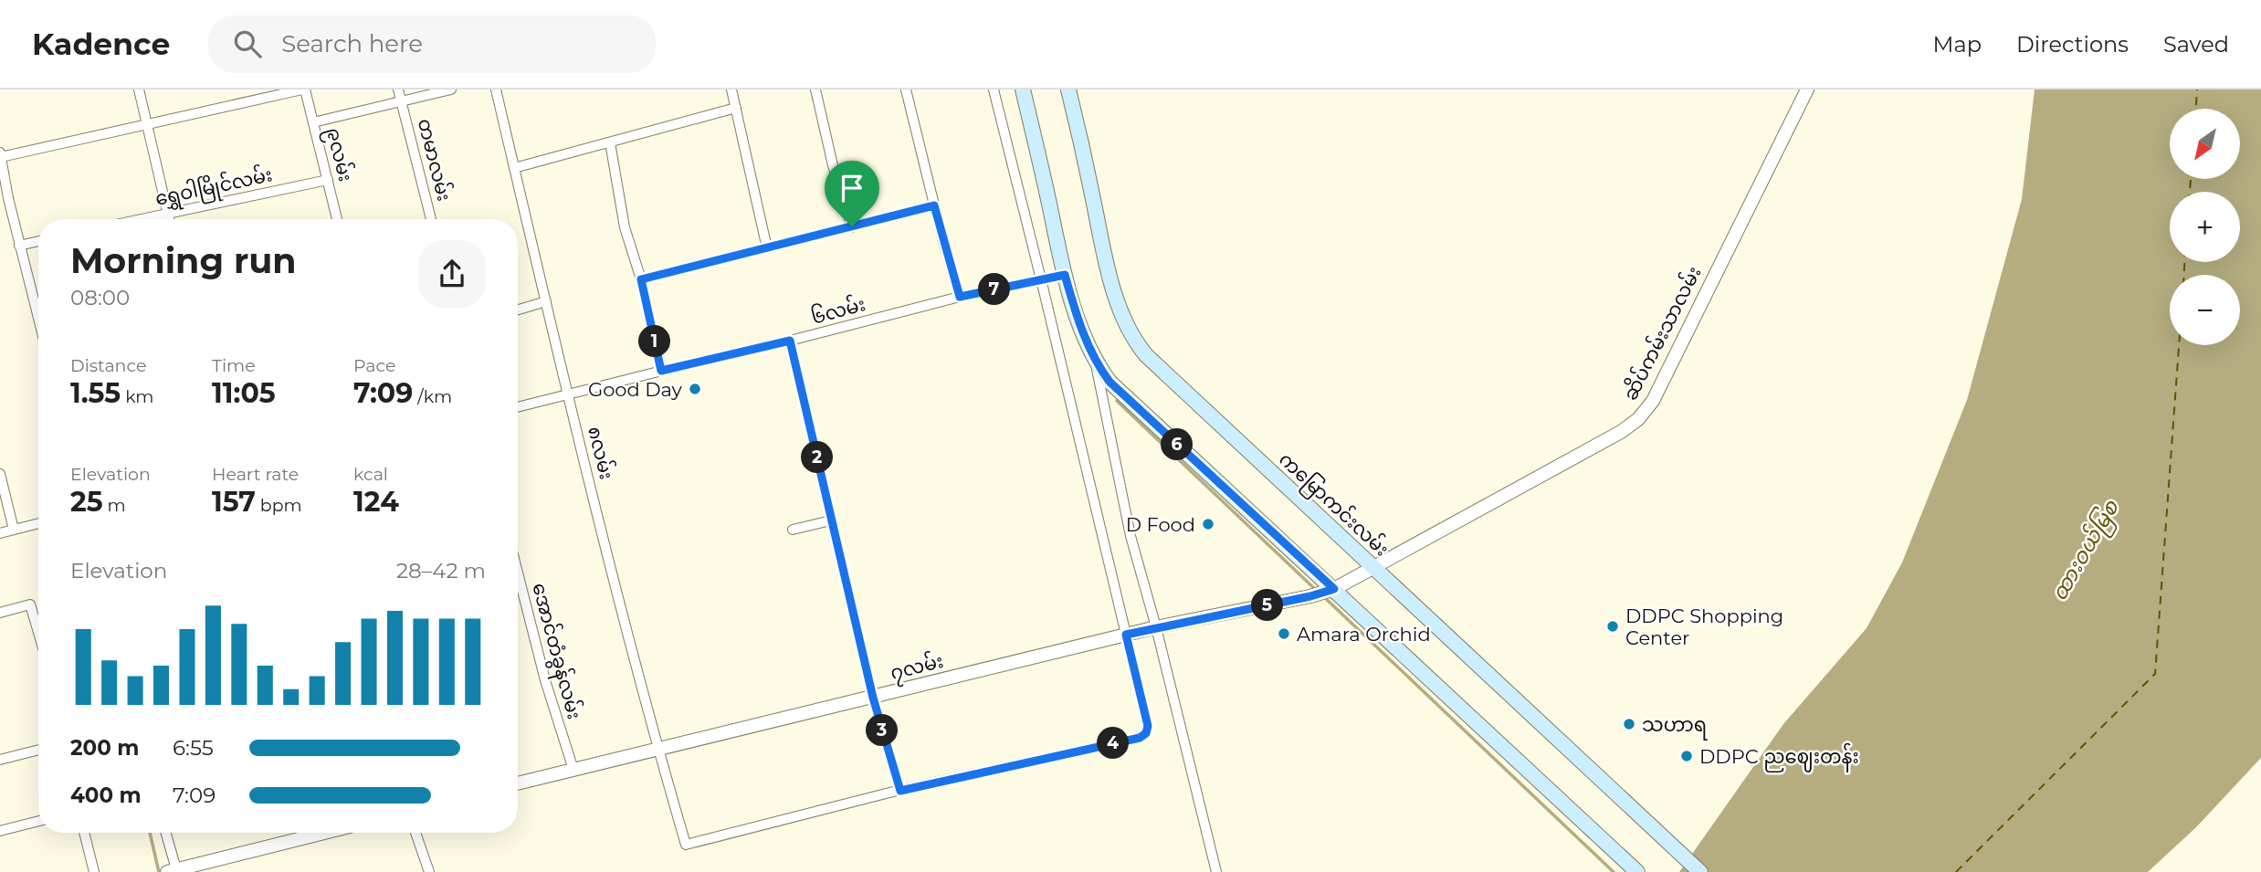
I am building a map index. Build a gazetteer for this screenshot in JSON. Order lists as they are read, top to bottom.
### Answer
{
  "streets": {
    "main road": ["ကမြောကင်းလမ်း"],
    "street": [
      "၉လမ်း",
      "တမာလမ်း",
      "ရွှေဝါမြိုင်လမ်း",
      "၆လမ်း",
      "ဆိပ်ကမ်းသာလမ်း",
      "၈လမ်း",
      "အောင်တံခွန်လမ်း",
      "၇လမ်း"
    ]
  },
  "crossings": [
    ["၉လမ်း", "ရွှေဝါမြိုင်လမ်း"],
    ["၆လမ်း", "၈လမ်း"],
    ["ဆိပ်ကမ်းသာလမ်း", "ကမြောကင်းလမ်း"],
    ["ဆိပ်ကမ်းသာလမ်း", "၇လမ်း"],
    ["၈လမ်း", "၇လမ်း"],
    ["အောင်တံခွန်လမ်း", "၇လမ်း"]
  ],
  "water": ["ထားဝယ်မြစ"],
  "places": [
    "Good Day",
    "D Food",
    "DDPC Shopping Center",
    "Amara Orchid",
    "သဟာရ",
    "DDPC ညဈေးတန်း"
  ],
  "north": "bottom left",
  "page": {
    "header": "Kadence",
    "search": "Search here",
    "nav": ["Map", "Directions", "Saved"],
    "map_buttons": ["+", "−"],
    "heading": ["Morning run", "08:00"],
    "pins": [
      "7",
      "1",
      "6",
      "2",
      "5",
      "3",
      "4"
    ],
    "stats": [
      ["Distance", "1.55 km"],
      ["Time", "11:05"],
      ["Pace", "7:09 /km"],
      ["Elevation", "25 m"],
      ["Heart rate", "157 bpm"],
      ["kcal", "124"]
    ],
    "chart": ["Elevation", "28–42 m"],
    "list": [
      {
        "name": "200 m",
        "note": "6:55"
      },
      {
        "name": "400 m",
        "note": "7:09"
      }
    ]
  }
}
